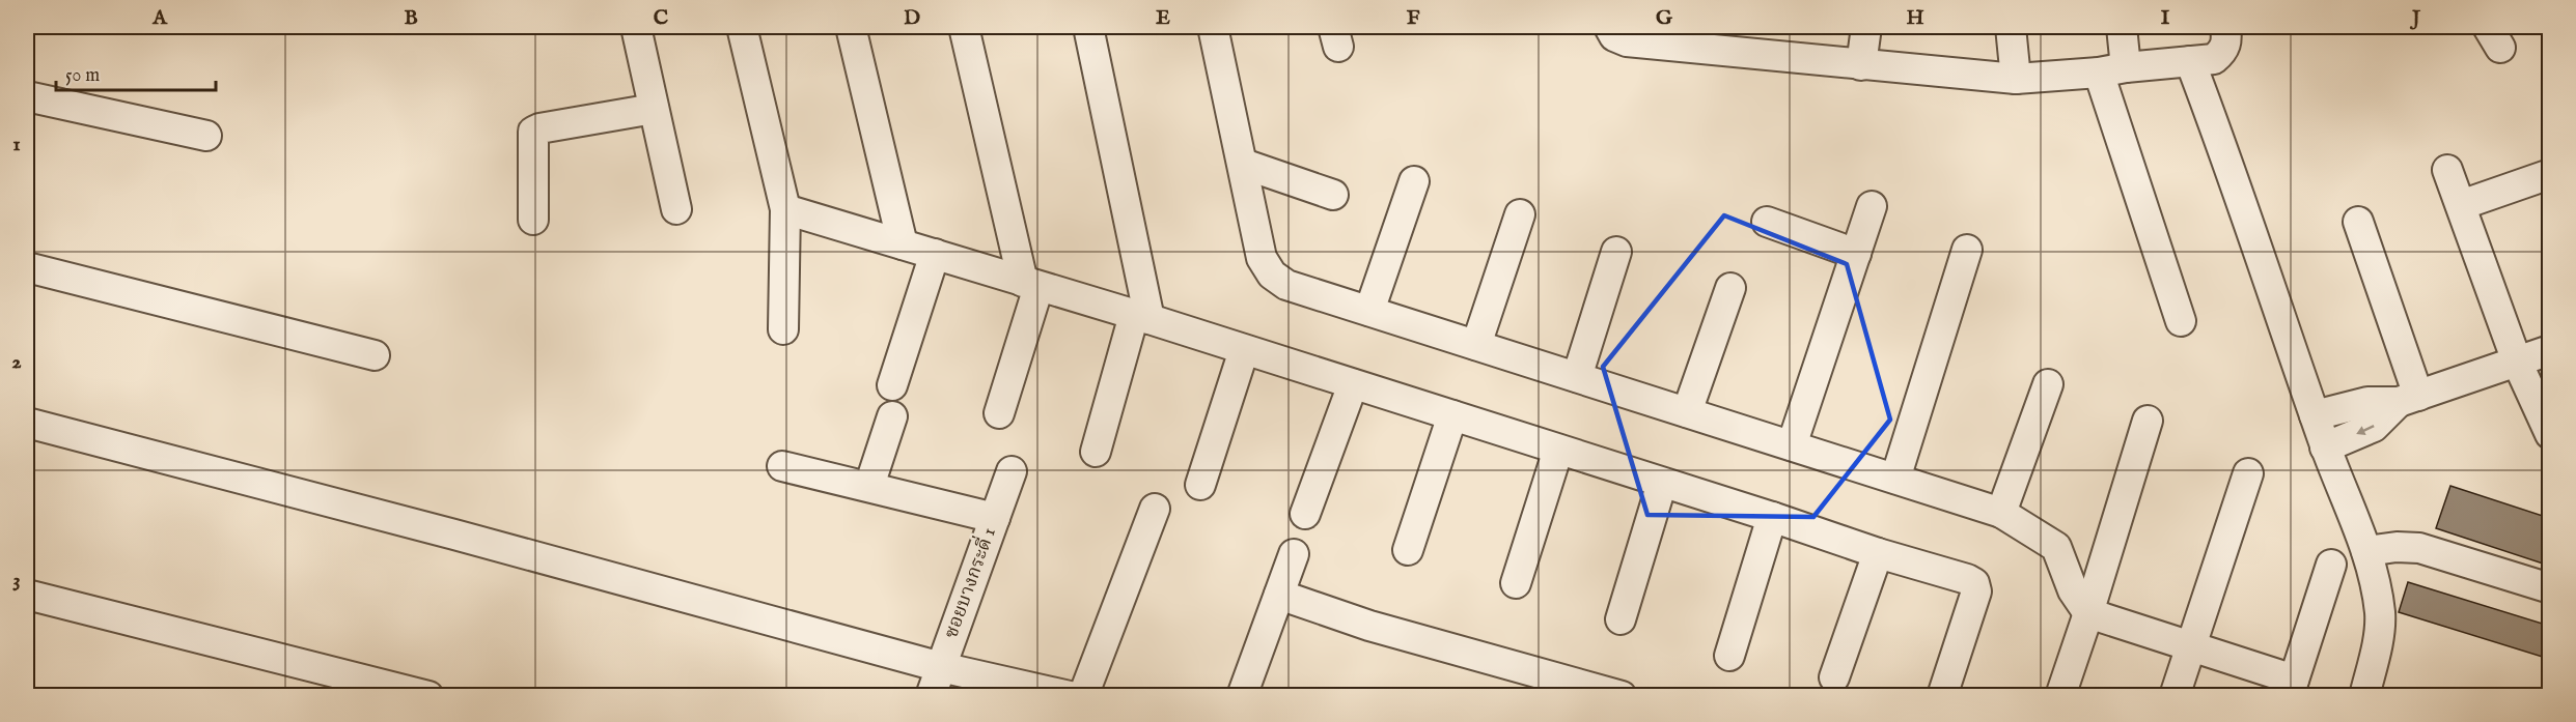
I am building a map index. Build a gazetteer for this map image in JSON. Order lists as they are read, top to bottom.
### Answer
{
  "streets": {
    "street": ["ซอยบางกระดี่ 1"]
  },
  "scale_bar": "50 m",
  "grid": {
    "columns": [
      "A",
      "B",
      "C",
      "D",
      "E",
      "F",
      "G",
      "H",
      "I",
      "J"
    ],
    "rows": ["1", "2", "3"]
  }
}
